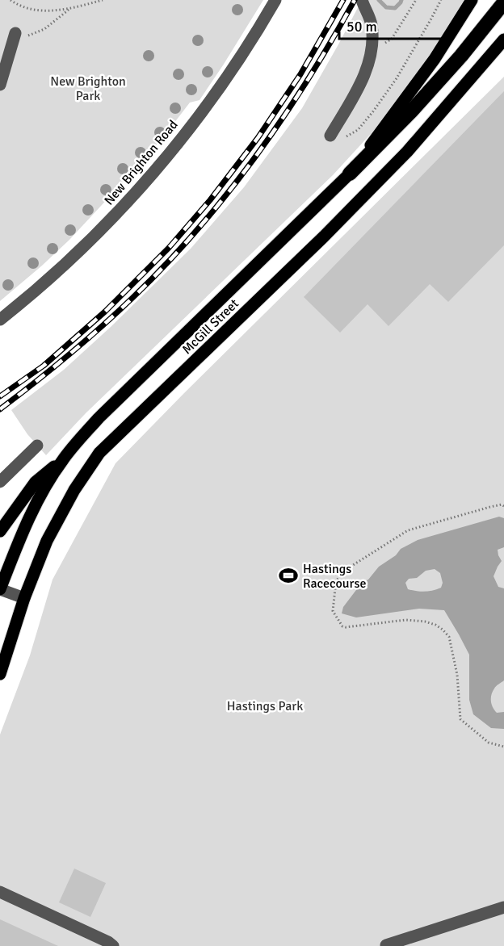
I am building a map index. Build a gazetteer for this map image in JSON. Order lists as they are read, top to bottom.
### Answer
{
  "streets": {
    "main road": ["McGill Street"],
    "street": ["New Brighton Road"]
  },
  "parks": ["New Brighton Park", "Hastings Park"],
  "places": {
    "sports": ["Hastings Racecourse"]
  },
  "scale_bar": "50 m"
}
